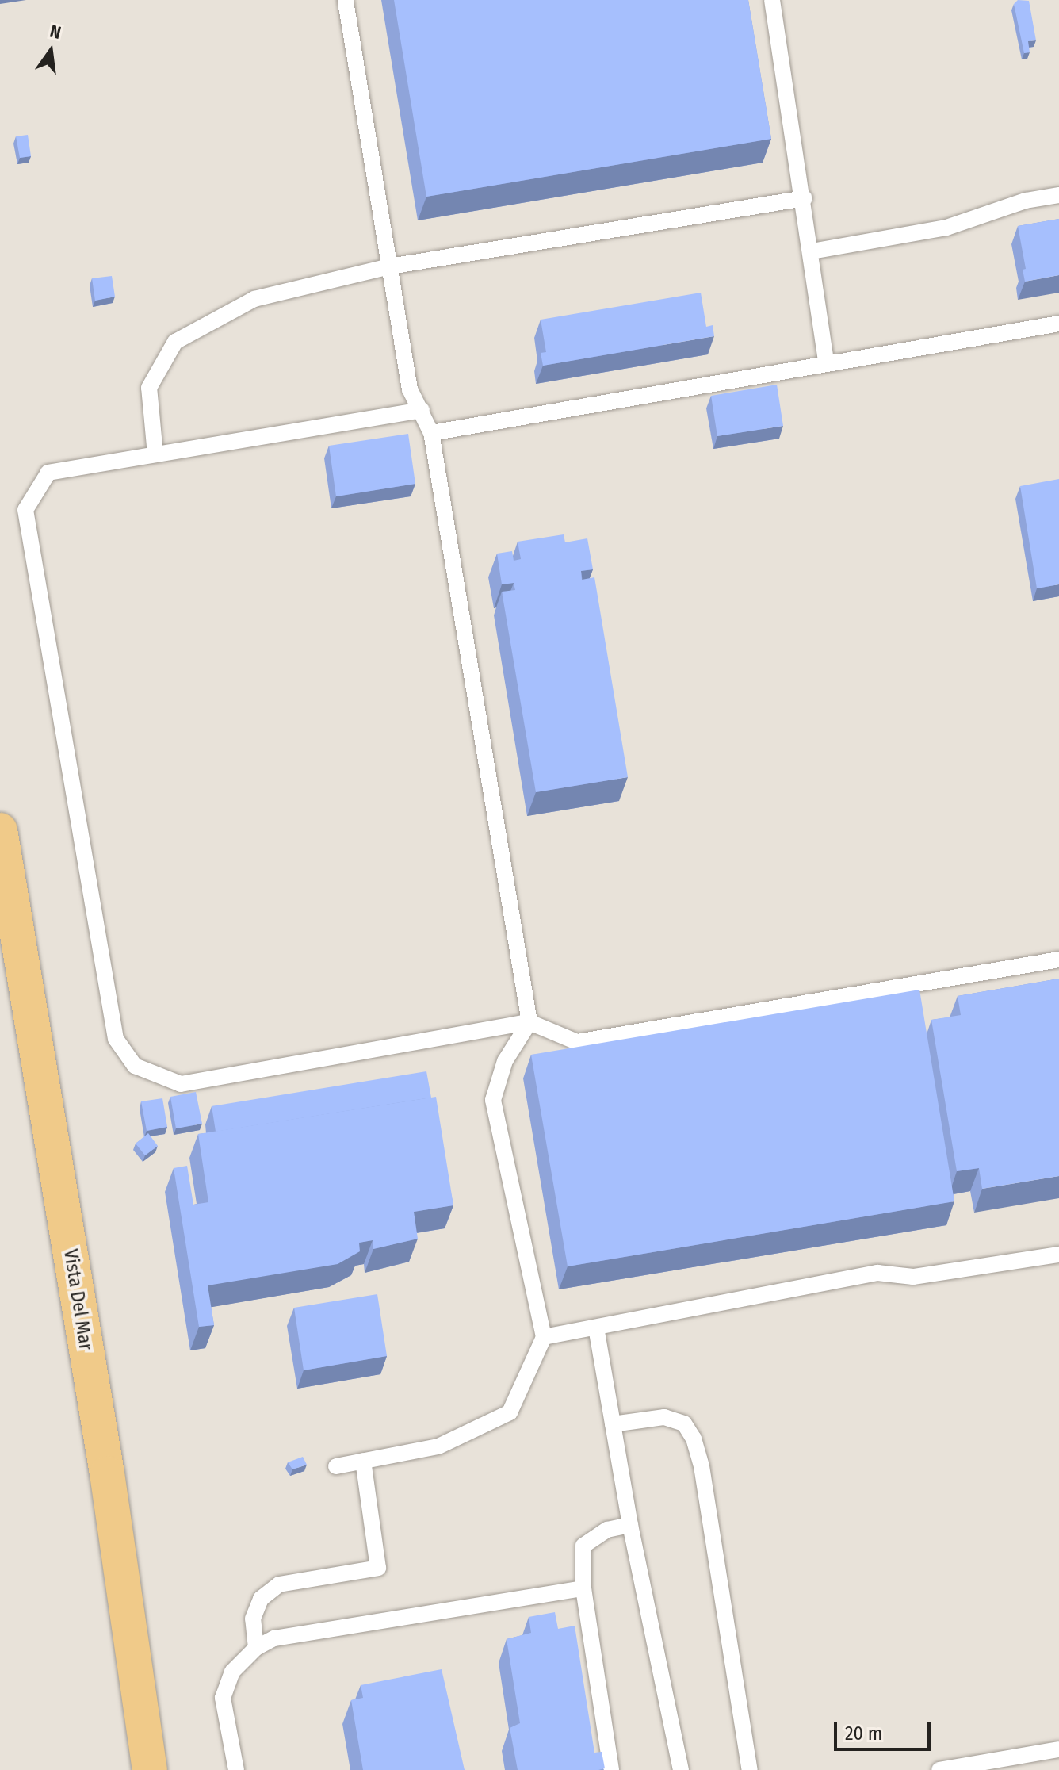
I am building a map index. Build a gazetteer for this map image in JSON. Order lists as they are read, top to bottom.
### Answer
{
  "streets": {
    "main road": ["Vista Del Mar"]
  },
  "scale_bar": "20 m",
  "north": "top"
}
